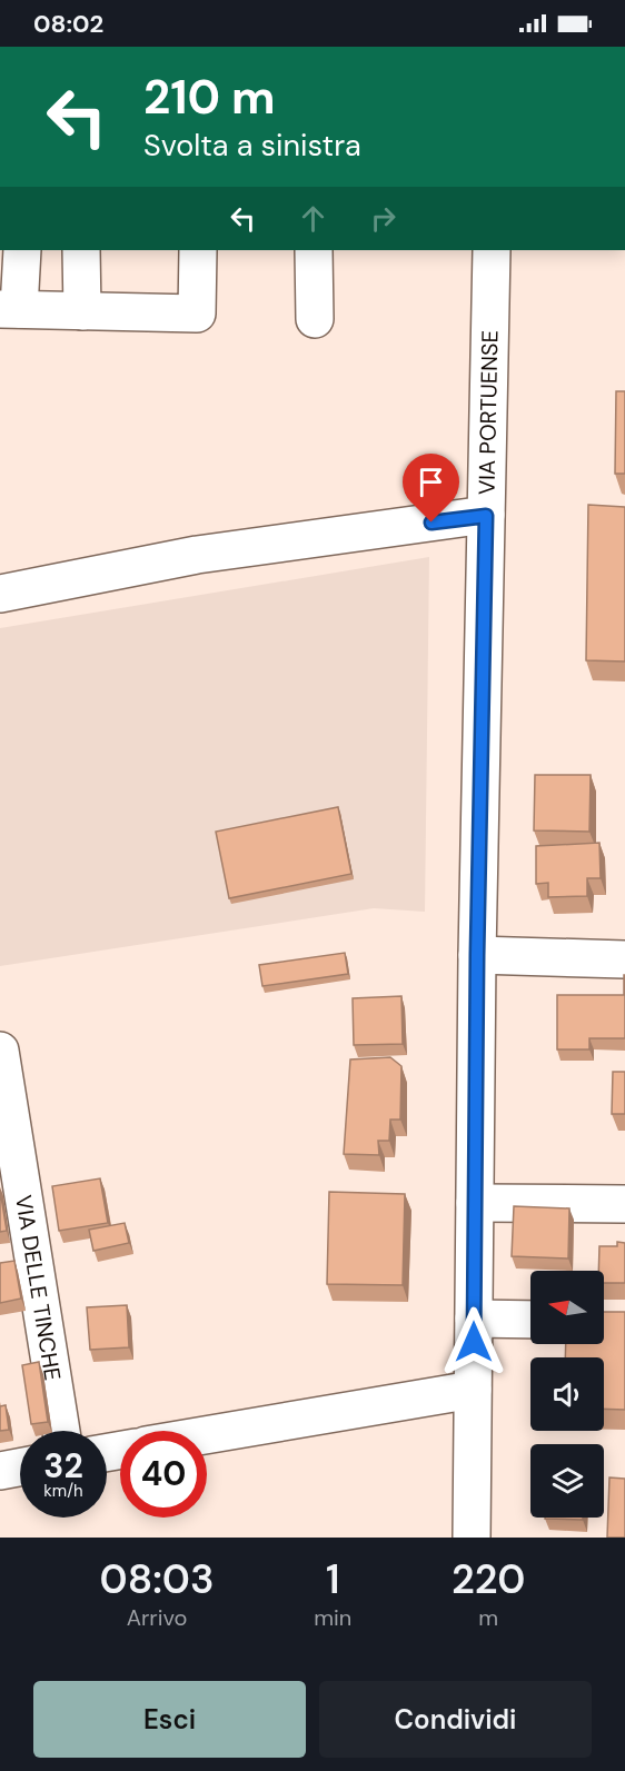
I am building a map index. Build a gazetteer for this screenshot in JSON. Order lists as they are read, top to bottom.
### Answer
{
  "streets": {
    "street": ["VIA PORTUENSE", "VIA DELLE TINCHE"]
  },
  "north": "left",
  "page": {
    "status": "08:02",
    "turn": ["210 m", "Svolta a sinistra"],
    "speed": "32 km/h",
    "limit": "40",
    "eta": [
      "08:03",
      "Arrivo",
      "1",
      "min",
      "220",
      "m"
    ],
    "buttons": ["Esci", "Condividi"]
  }
}
